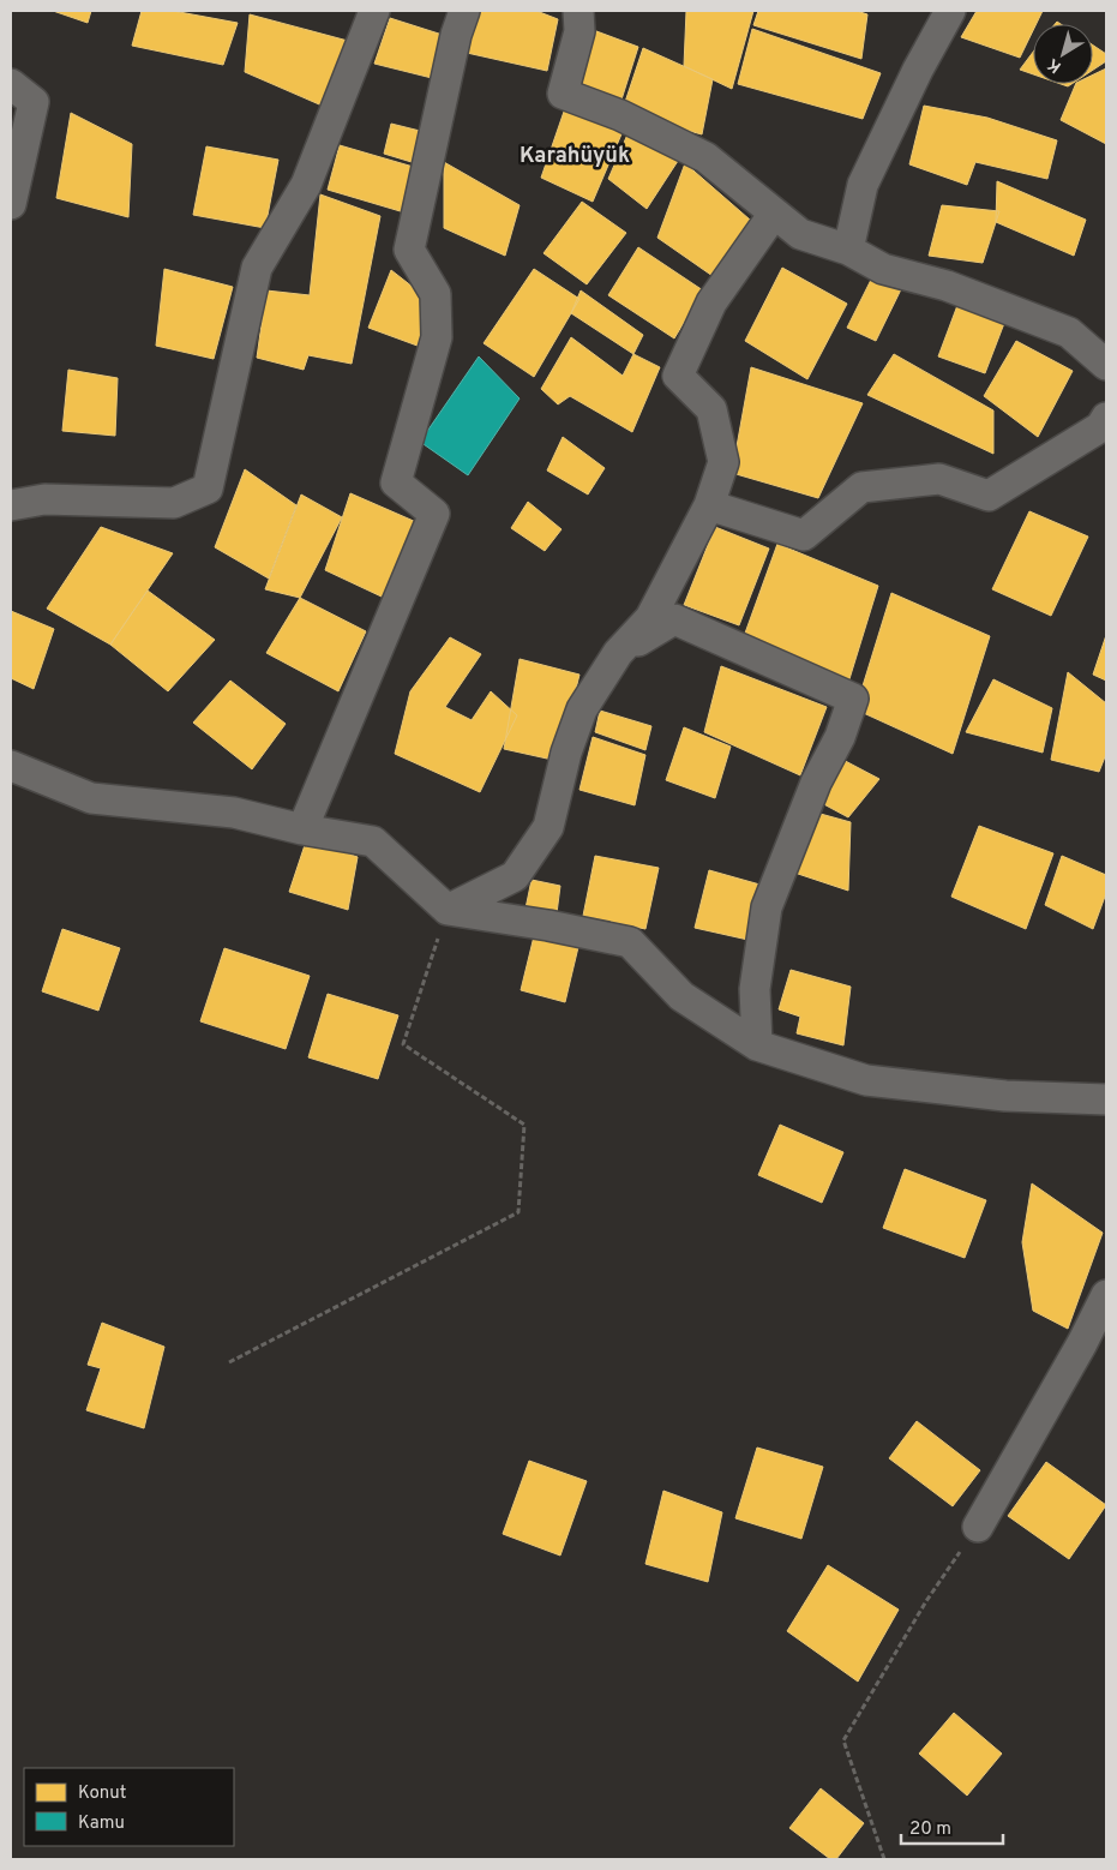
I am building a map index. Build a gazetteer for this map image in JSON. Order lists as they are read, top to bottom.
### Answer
{
  "districts": ["Karahüyük"],
  "legend": ["Konut", "Kamu"],
  "scale_bar": "20 m",
  "north": "bottom left"
}
